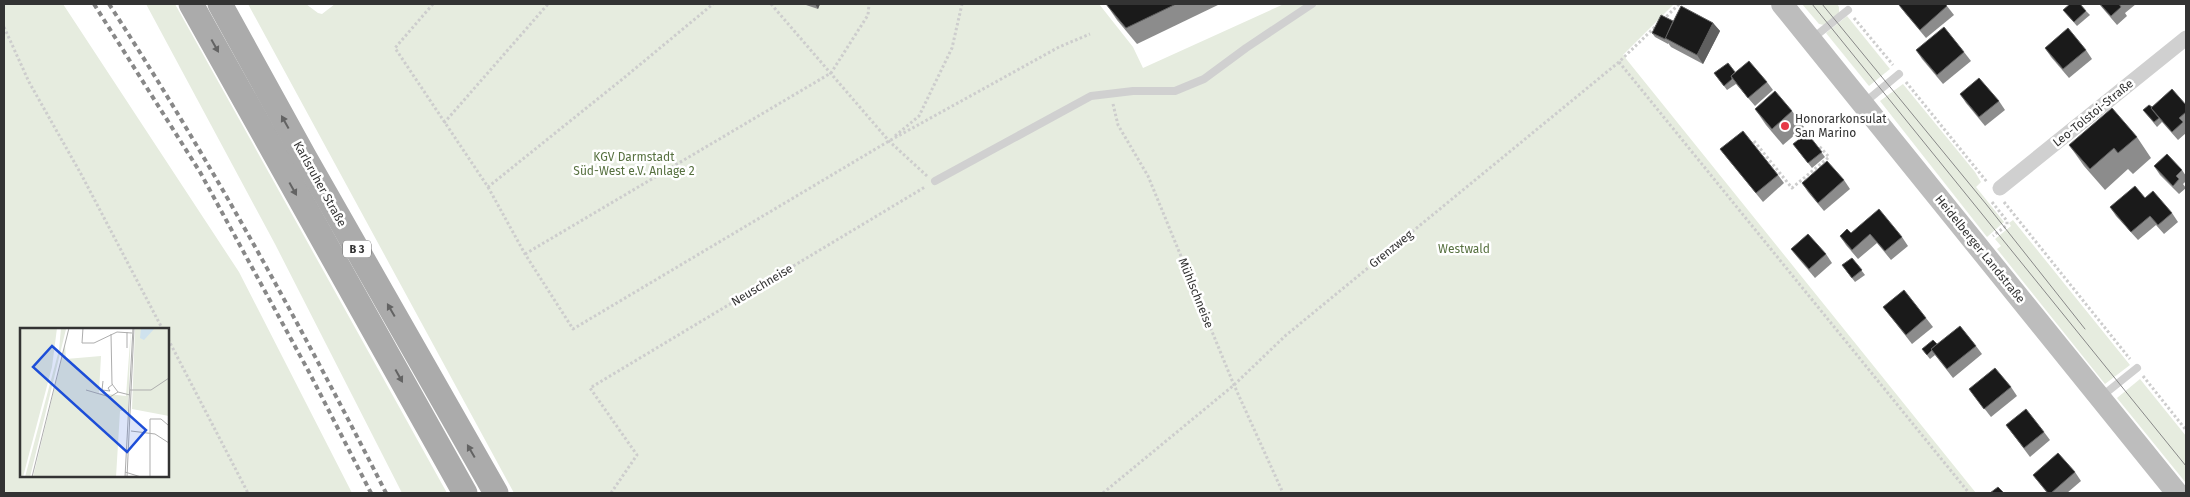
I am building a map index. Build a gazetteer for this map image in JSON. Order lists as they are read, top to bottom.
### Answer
{
  "streets": {
    "main road": ["Karlsruher Straße", "B 3"],
    "street": ["Leo-Tolstoi-Straße", "Heidelberger Landstraße"],
    "path": ["Grenzweg", "Neuschneise", "Mühlschneise"]
  },
  "crossings": [
    ["Grenzweg", "Mühlschneise"]
  ],
  "parks": ["KGV Darmstadt Süd-West e.V. Anlage 2", "Westwald"],
  "places": ["Honorarkonsulat San Marino"]
}
